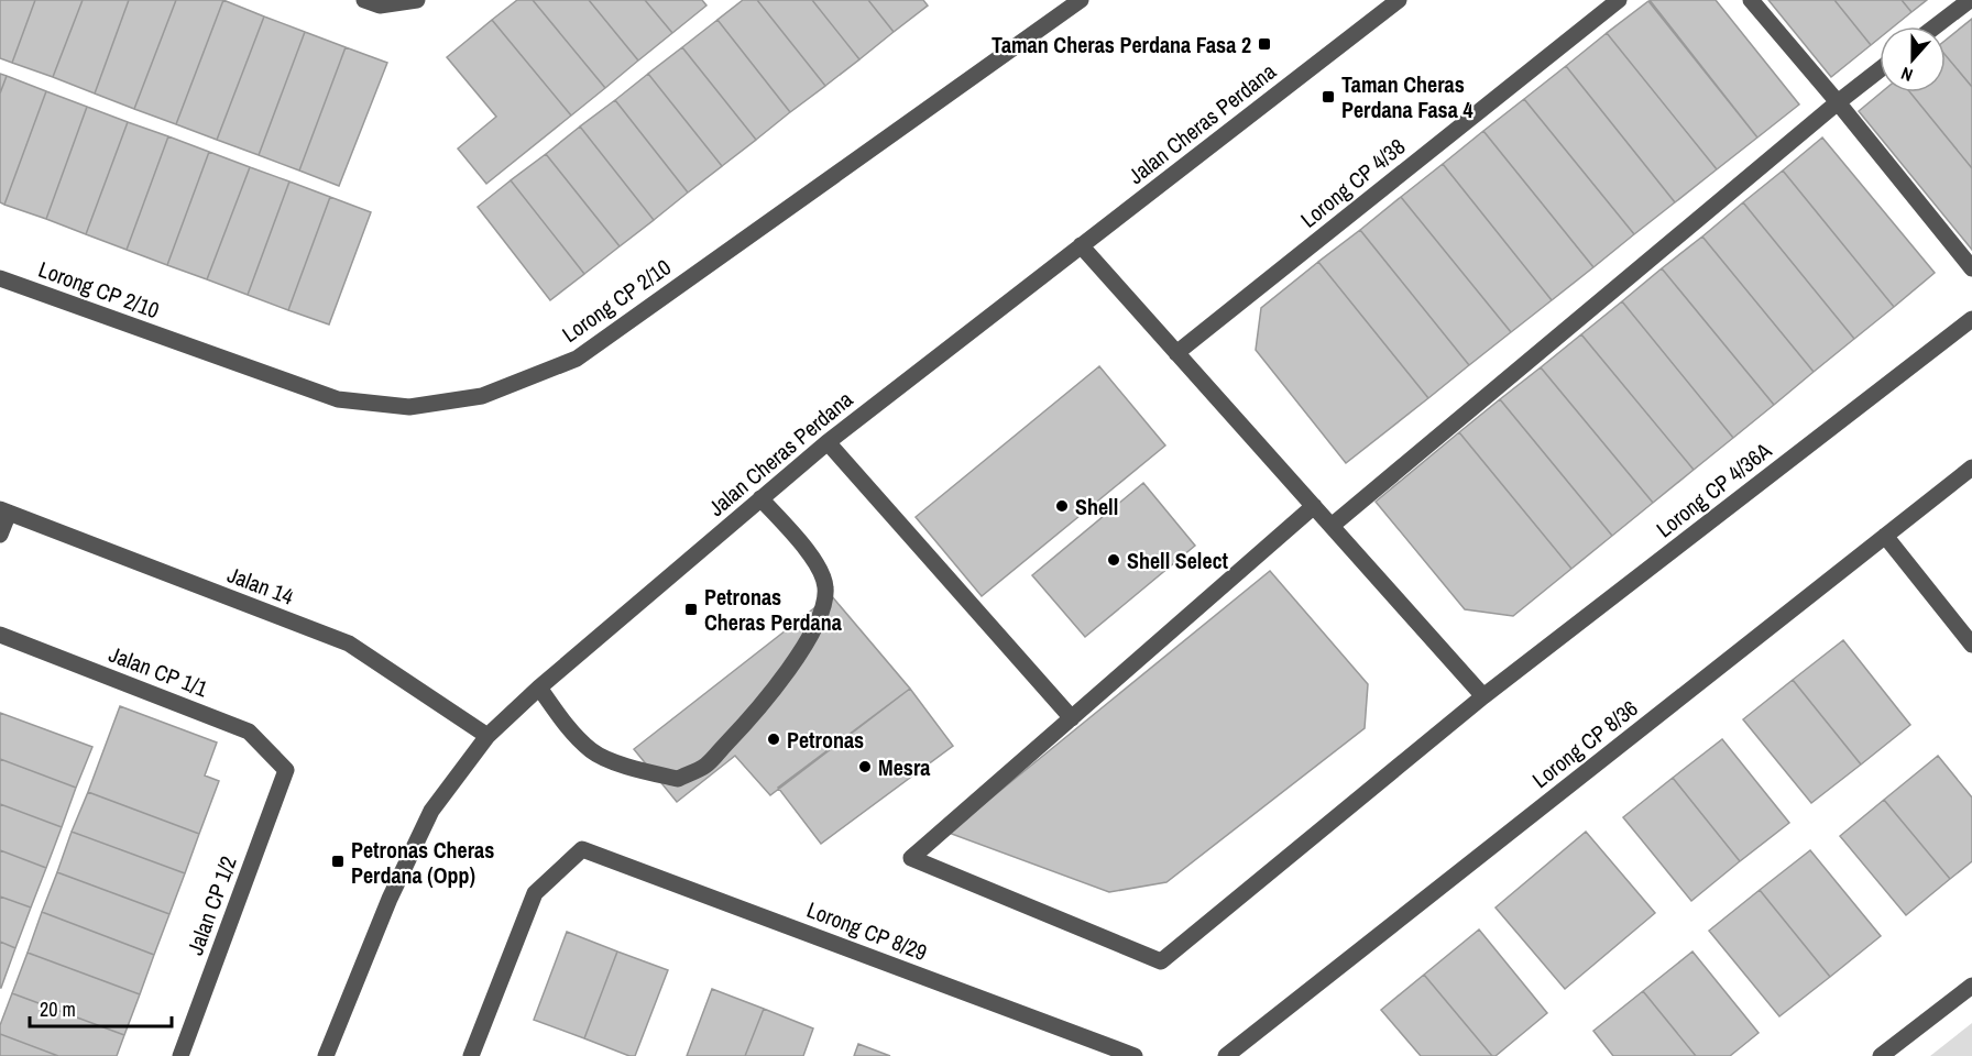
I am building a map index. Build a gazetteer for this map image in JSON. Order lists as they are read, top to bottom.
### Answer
{
  "streets": {
    "street": [
      "Jalan Cheras Perdana",
      "Lorong CP 4/38",
      "Lorong CP 2/10",
      "Lorong CP 4/36A",
      "Jalan 14",
      "Jalan CP 1/1",
      "Lorong CP 8/36",
      "Jalan CP 1/2",
      "Lorong CP 8/29"
    ]
  },
  "crossings": [
    ["Jalan Cheras Perdana", "Jalan 14"],
    ["Jalan CP 1/1", "Jalan CP 1/2"]
  ],
  "places": {
    "transit": [
      "Taman Cheras Perdana Fasa 2",
      "Taman Cheras Perdana Fasa 4",
      "Petronas Cheras Perdana",
      "Petronas Cheras Perdana (Opp)"
    ],
    "other": [
      "Shell",
      "Shell Select",
      "Petronas",
      "Mesra"
    ]
  },
  "scale_bar": "20 m",
  "north": "bottom"
}
